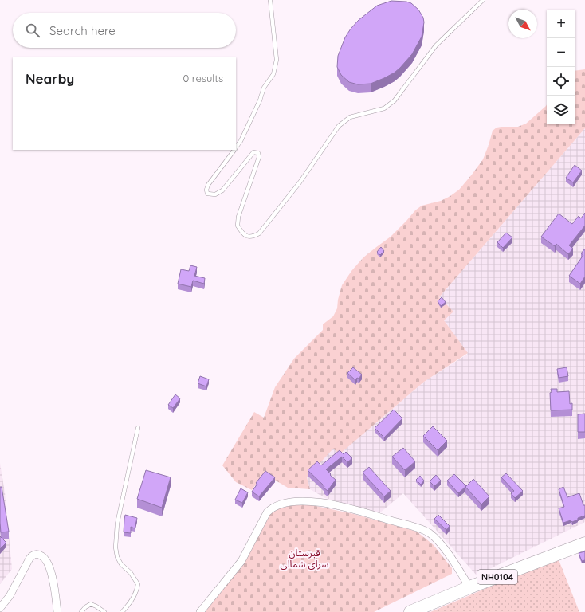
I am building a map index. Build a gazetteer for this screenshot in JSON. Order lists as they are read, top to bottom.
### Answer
{
  "streets": {
    "highway": ["NH0104"]
  },
  "parks": ["قبرستان سرای شمالی"],
  "north": "bottom right",
  "page": {
    "map_buttons": ["+", "−"],
    "search": "Search here",
    "heading": ["Nearby", "0 results"]
  }
}
